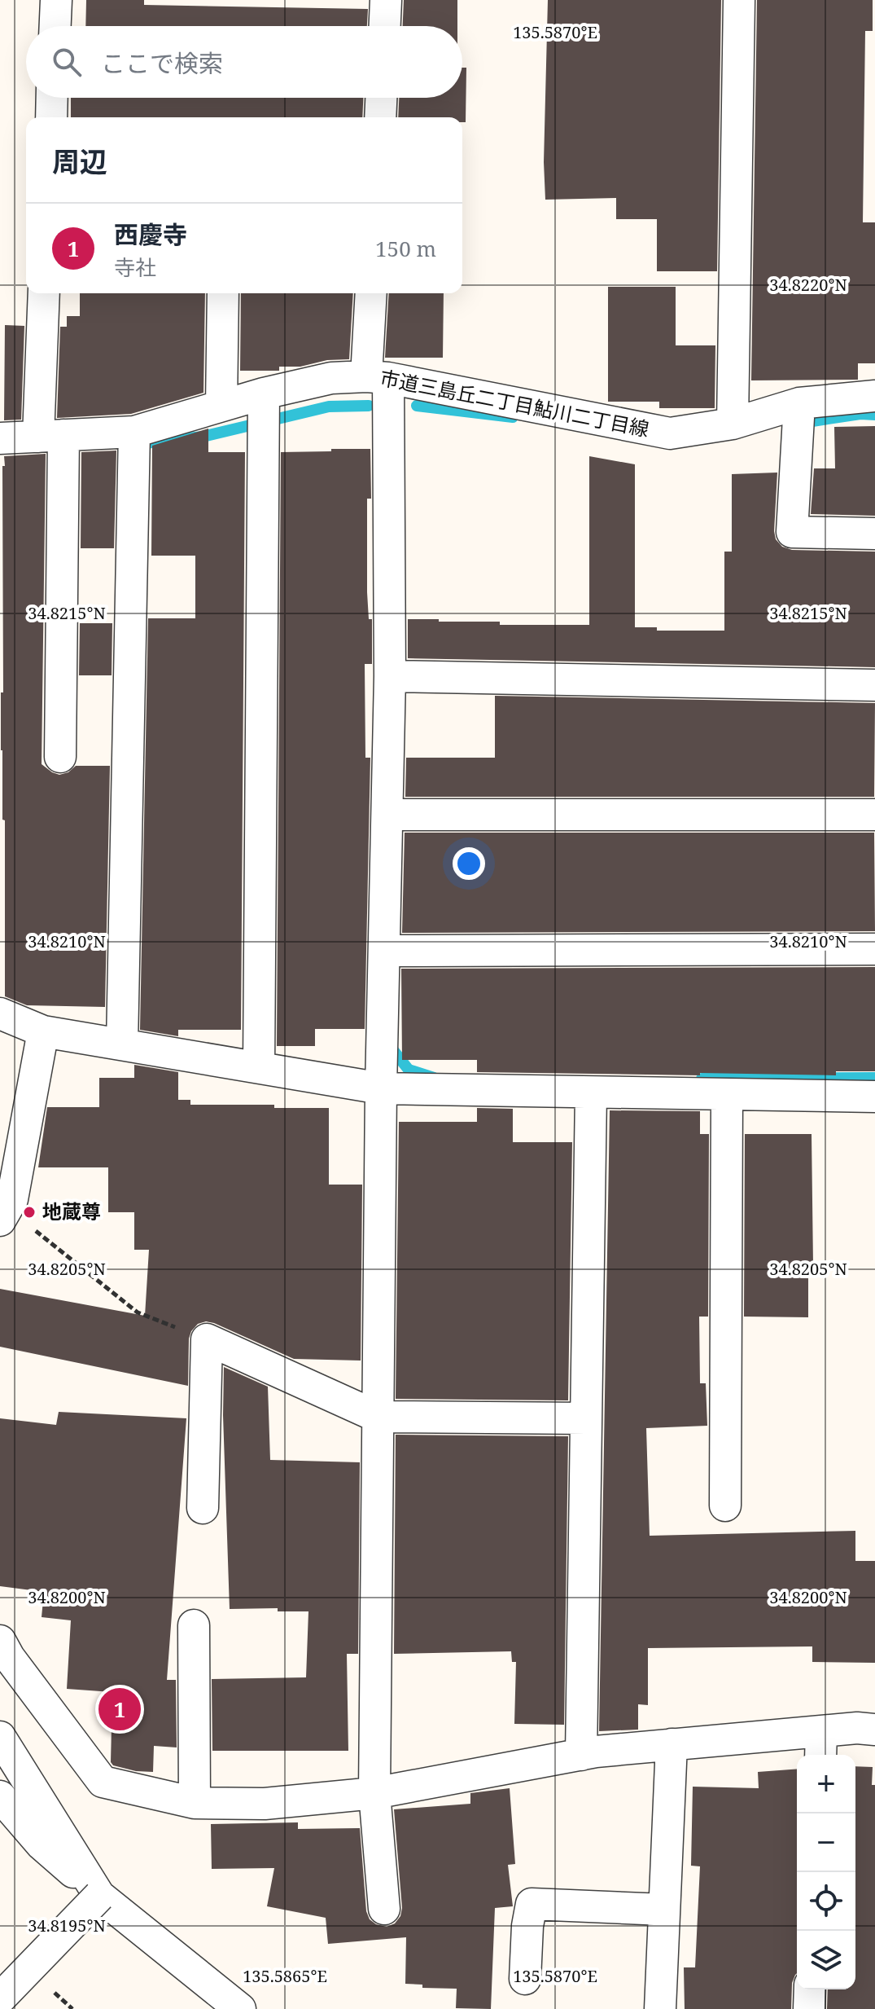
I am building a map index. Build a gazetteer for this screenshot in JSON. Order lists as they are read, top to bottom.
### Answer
{
  "streets": {
    "street": ["市道三島丘二丁目鮎川二丁目線"]
  },
  "places": ["地蔵尊"],
  "page": {
    "search": "ここで検索",
    "heading": "周辺",
    "list": [
      {
        "mark": "1",
        "name": "西慶寺",
        "note": "寺社",
        "value": "150 m"
      }
    ],
    "pins": "1",
    "map_buttons": ["+", "−"]
  },
  "coordinates": [
    "135.5870°E",
    "34.8220°N",
    "34.8215°N",
    "34.8210°N",
    "34.8205°N",
    "34.8200°N",
    "34.8195°N",
    "135.5865°E"
  ]
}
